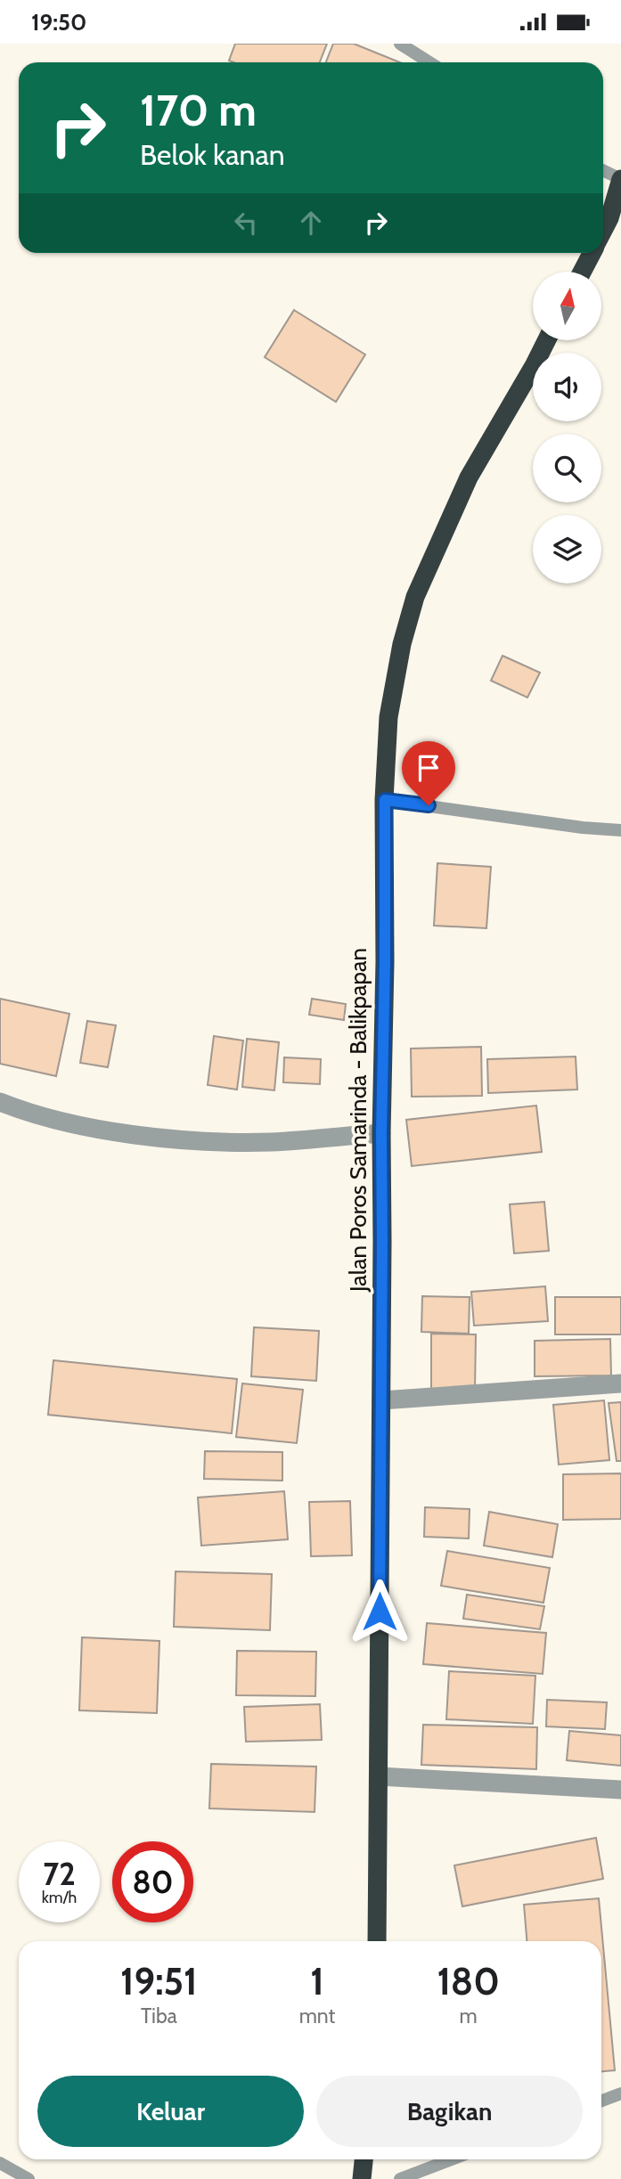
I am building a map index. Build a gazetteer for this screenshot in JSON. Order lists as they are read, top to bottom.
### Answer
{
  "streets": {
    "highway": ["Jalan Poros Samarinda - Balikpapan"]
  },
  "north": "top",
  "page": {
    "status": "19:50",
    "turn": ["170 m", "Belok kanan"],
    "speed": "72 km/h",
    "limit": "80",
    "eta": [
      "19:51",
      "Tiba",
      "1",
      "mnt",
      "180",
      "m"
    ],
    "buttons": ["Keluar", "Bagikan"]
  }
}
